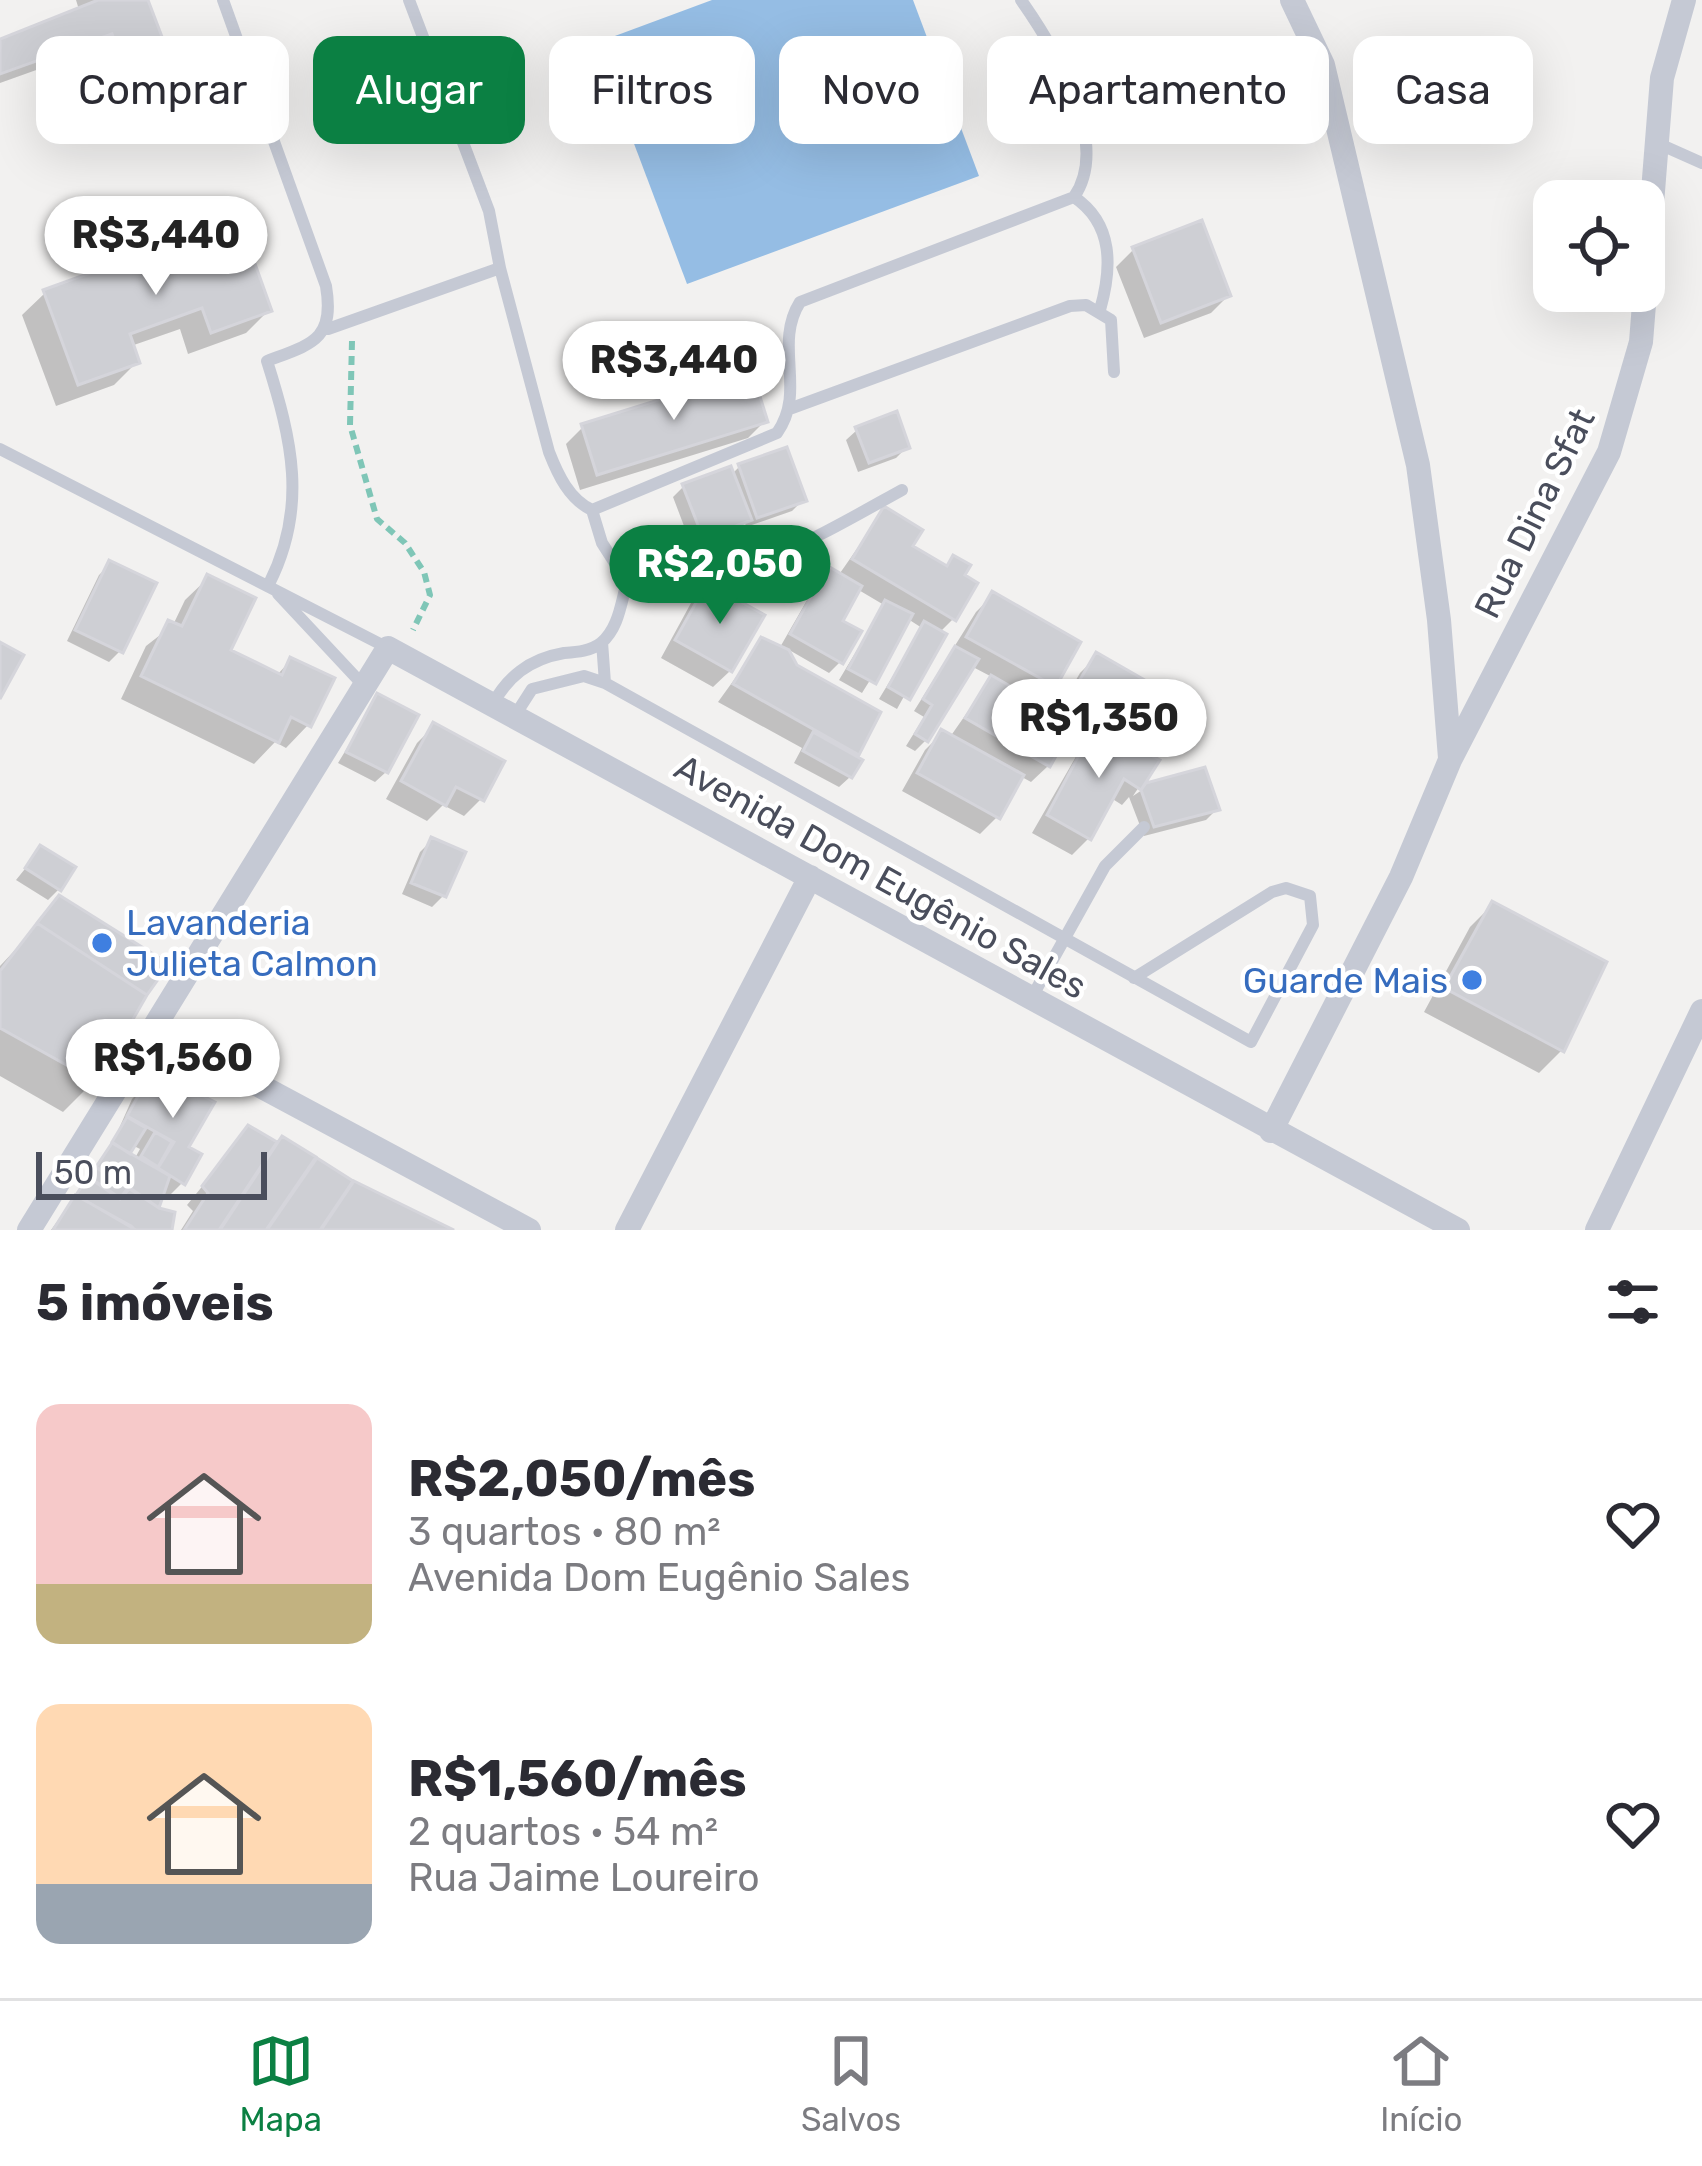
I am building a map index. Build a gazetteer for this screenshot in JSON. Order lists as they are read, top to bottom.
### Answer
{
  "streets": {
    "street": ["Rua Dina Sfat", "Avenida Dom Eugênio Sales"]
  },
  "crossings": [
    ["Rua Dina Sfat", "Avenida Dom Eugênio Sales"]
  ],
  "places": ["Lavanderia Julieta Calmon", "Guarde Mais"],
  "scale_bar": "50 m",
  "page": {
    "chip": [
      "Comprar",
      "Alugar",
      "Filtros",
      "Novo",
      "Apartamento",
      "Casa"
    ],
    "price": [
      "R$3,440",
      "R$3,440",
      "R$2,050",
      "R$1,350",
      "R$1,560"
    ],
    "scale": "50 m",
    "heading": "5 imóveis",
    "list": [
      {
        "name": "R$2,050/mês",
        "note": "3 quartos · 80 m² · Avenida Dom Eugênio Sales"
      },
      {
        "name": "R$1,560/mês",
        "note": "2 quartos · 54 m² · Rua Jaime Loureiro"
      }
    ],
    "tabs": ["Mapa", "Salvos", "Início"]
  }
}
